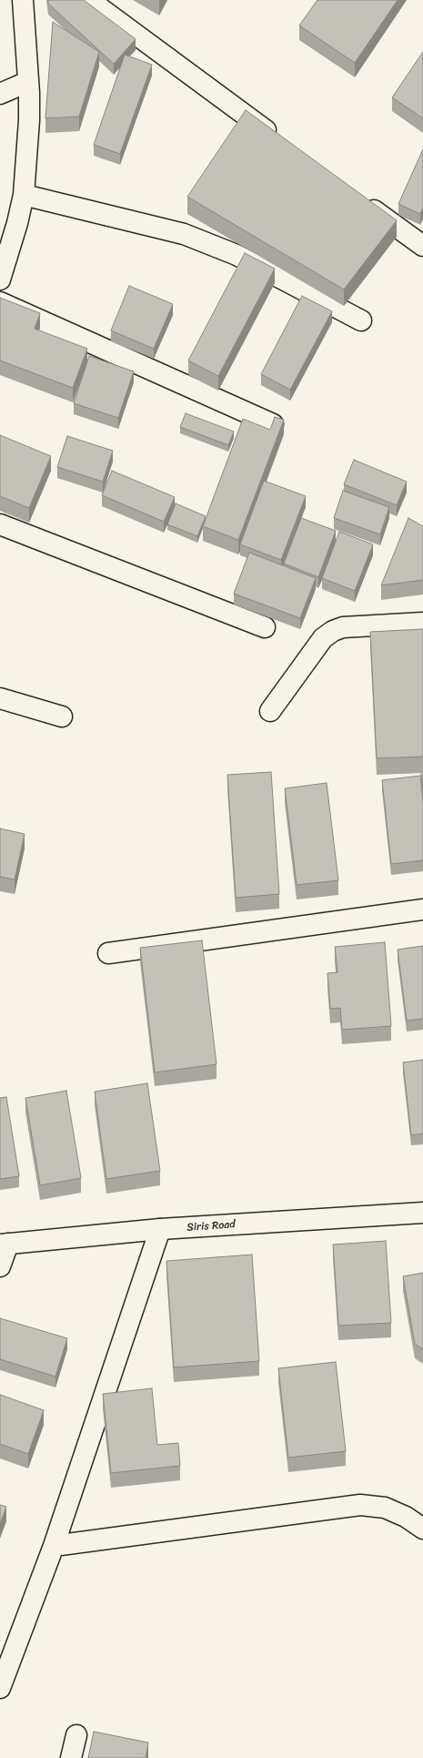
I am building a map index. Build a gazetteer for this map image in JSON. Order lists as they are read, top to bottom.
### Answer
{
  "streets": {
    "street": ["Siris Road"]
  }
}
